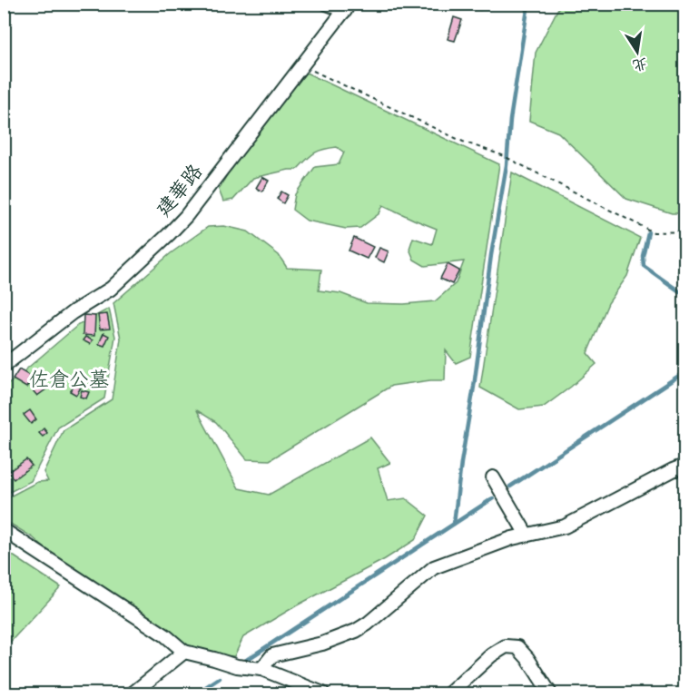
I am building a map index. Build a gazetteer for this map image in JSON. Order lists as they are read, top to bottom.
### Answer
{
  "streets": {
    "street": ["建華路"]
  },
  "parks": ["佐倉公墓"],
  "north": "bottom"
}
